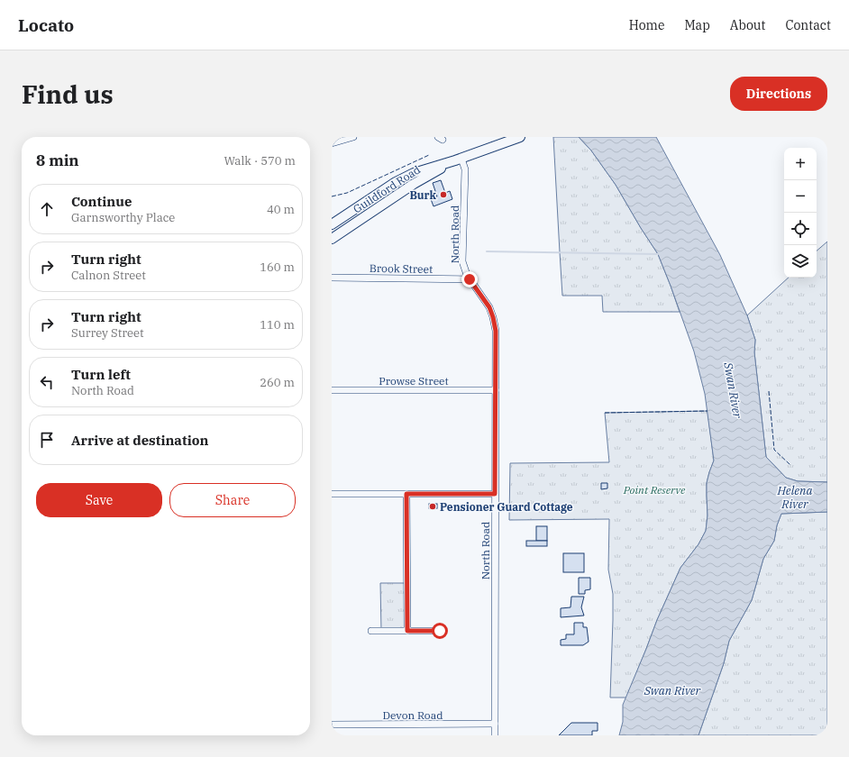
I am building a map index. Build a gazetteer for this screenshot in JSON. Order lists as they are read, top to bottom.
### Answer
{
  "streets": {
    "highway": ["Guildford Road"],
    "street": [
      "North Road",
      "Brook Street",
      "Prowse Street",
      "Devon Road"
    ]
  },
  "crossings": [
    ["Guildford Road", "North Road"],
    ["North Road", "Brook Street"],
    ["North Road", "Prowse Street"],
    ["North Road", "Devon Road"]
  ],
  "water": ["Swan River", "Helena River"],
  "parks": ["Point Reserve"],
  "places": ["Burk", "Pensioner Guard Cottage"],
  "page": {
    "header": "Locato",
    "nav": [
      "Home",
      "Map",
      "About",
      "Contact"
    ],
    "buttons": [
      "Directions",
      ["Save", "Share"]
    ],
    "title": "Find us",
    "heading": ["8 min", "Walk · 570 m"],
    "map_buttons": ["+", "−"],
    "list": [
      ["Continue", "Garnsworthy Place", "40 m"],
      ["Turn right", "Calnon Street", "160 m"],
      ["Turn right", "Surrey Street", "110 m"],
      ["Turn left", "North Road", "260 m"],
      "Arrive at destination"
    ]
  }
}
